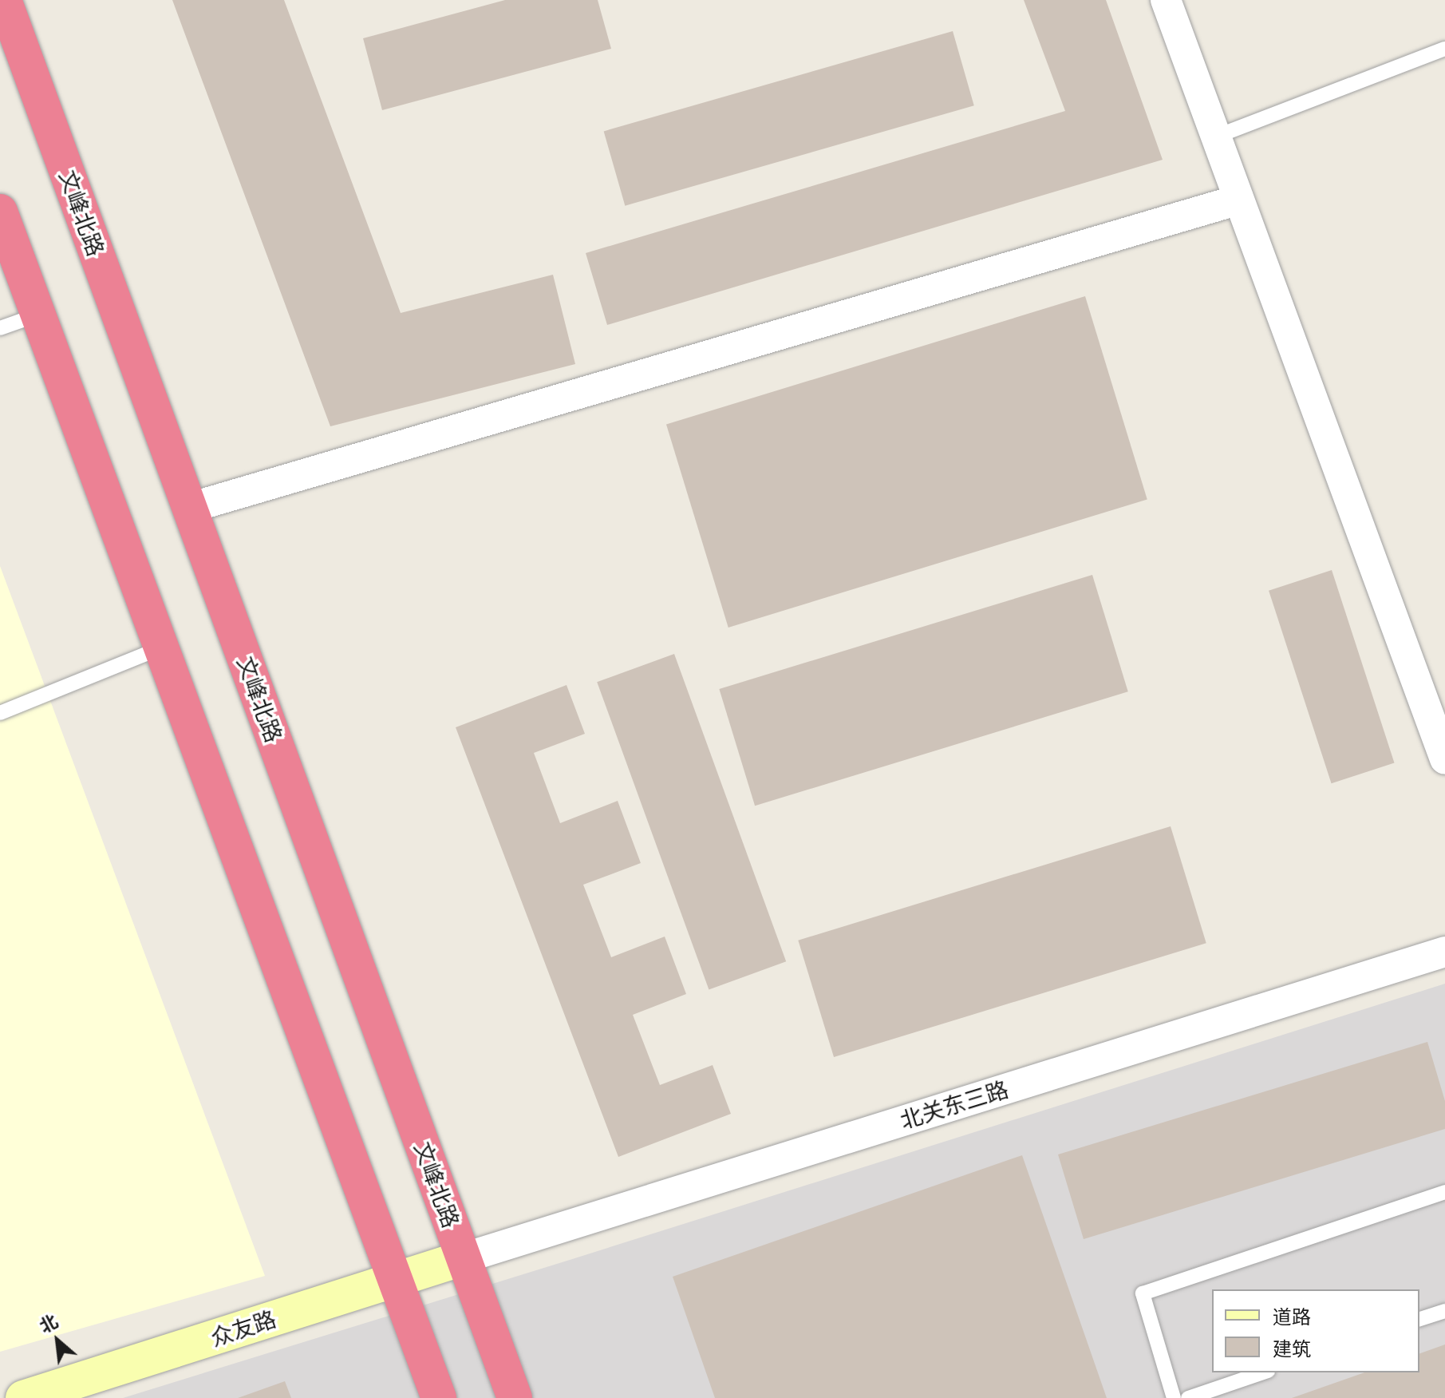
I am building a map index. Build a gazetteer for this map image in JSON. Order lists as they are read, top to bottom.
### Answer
{
  "streets": {
    "highway": ["文峰北路"],
    "street": ["北关东三路", "众友路"]
  },
  "crossings": [
    ["文峰北路", "北关东三路"],
    ["文峰北路", "众友路"],
    ["北关东三路", "众友路"]
  ],
  "legend": ["道路", "建筑"],
  "north": "top left"
}
